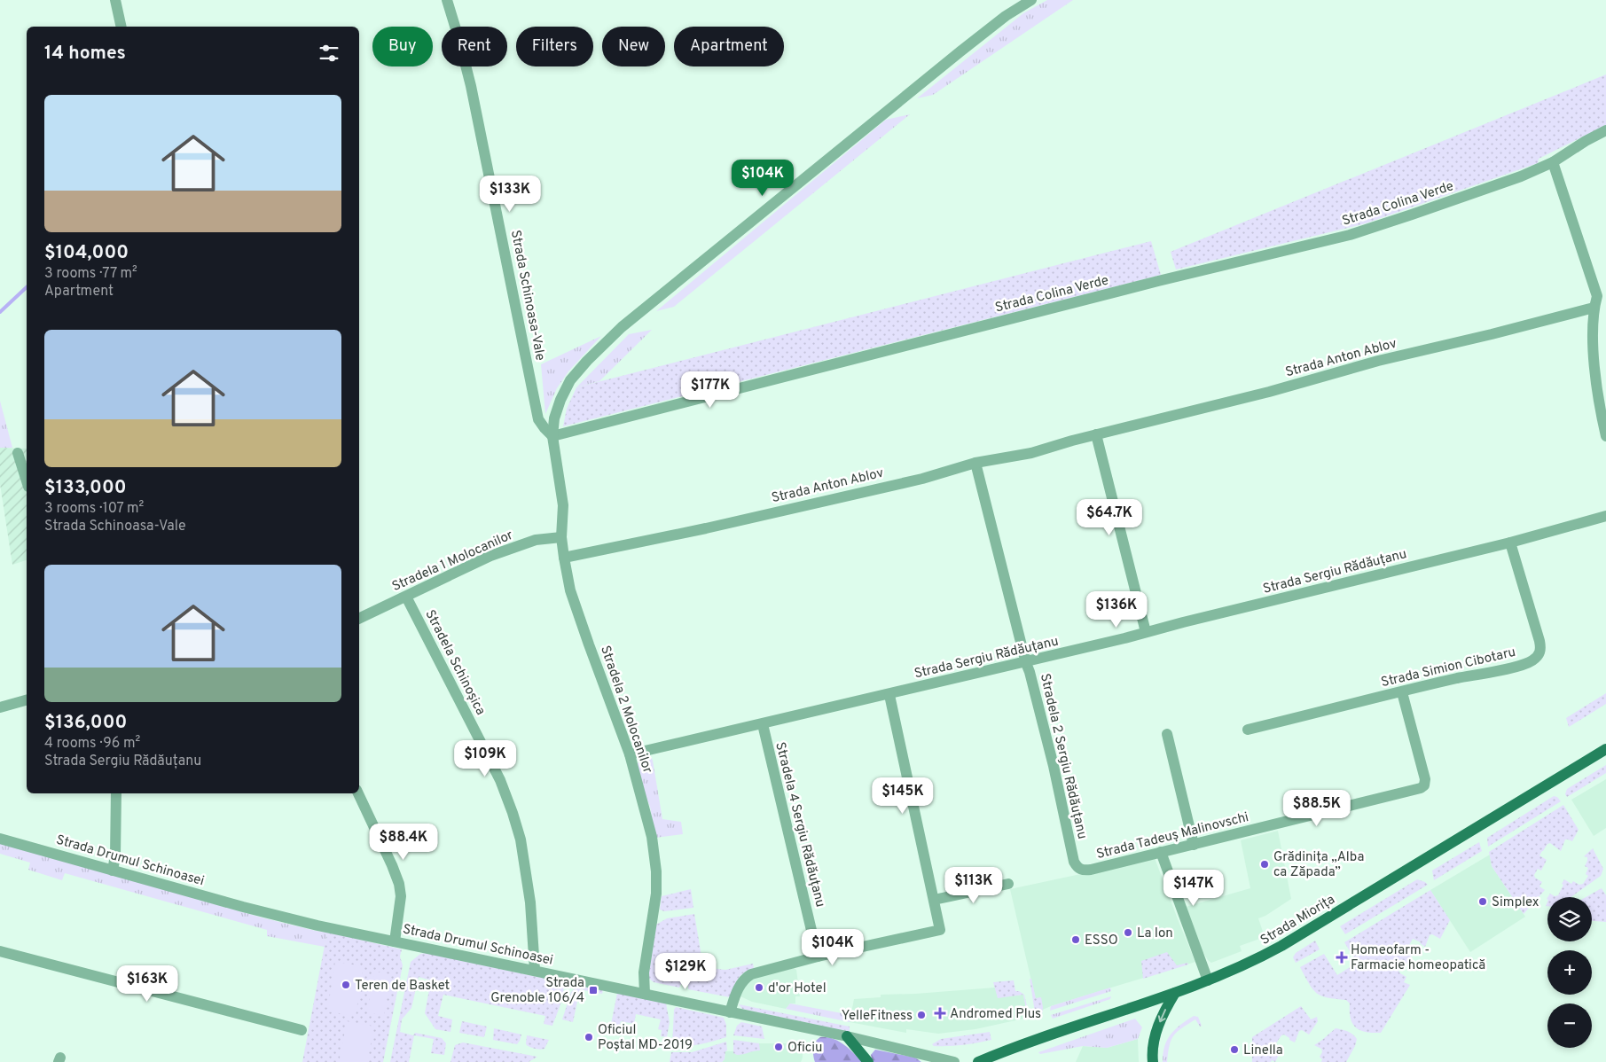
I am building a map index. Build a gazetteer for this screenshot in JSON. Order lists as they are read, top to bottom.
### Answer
{
  "streets": {
    "main road": ["Strada Miorița"],
    "street": [
      "Strada Colina Verde",
      "Strada Schinoasa-Vale",
      "Strada Anton Ablov",
      "Stradela 1 Molocanilor",
      "Strada Sergiu Rădăuțanu",
      "Stradela Schinoșica",
      "Strada Simion Cibotaru",
      "Stradela 2 Molocanilor",
      "Stradela 2 Sergiu Rădăuțanu",
      "Stradela 4 Sergiu Rădăuțanu",
      "Strada Tadeuș Malinovschi",
      "Strada Drumul Schinoasei"
    ]
  },
  "crossings": [
    ["Strada Colina Verde", "Strada Schinoasa-Vale"],
    ["Strada Colina Verde", "Stradela 2 Molocanilor"],
    ["Strada Schinoasa-Vale", "Stradela 2 Molocanilor"],
    ["Strada Anton Ablov", "Stradela 2 Molocanilor"],
    ["Stradela 1 Molocanilor", "Stradela Schinoșica"],
    ["Stradela 1 Molocanilor", "Stradela 2 Molocanilor"],
    ["Strada Sergiu Rădăuțanu", "Strada Simion Cibotaru"],
    ["Strada Sergiu Rădăuțanu", "Stradela 2 Molocanilor"],
    ["Strada Sergiu Rădăuțanu", "Stradela 2 Sergiu Rădăuțanu"],
    ["Strada Sergiu Rădăuțanu", "Stradela 4 Sergiu Rădăuțanu"],
    ["Stradela Schinoșica", "Strada Drumul Schinoasei"],
    ["Strada Simion Cibotaru", "Strada Tadeuș Malinovschi"],
    ["Stradela 2 Molocanilor", "Strada Drumul Schinoasei"],
    ["Stradela 2 Sergiu Rădăuțanu", "Strada Tadeuș Malinovschi"]
  ],
  "places": {
    "other": [
      "Grădinița „Alba ca Zăpada”",
      "Simplex",
      "La Ion",
      "ESSO",
      "Teren de Basket",
      "d'or Hotel",
      "YelleFitness",
      "Oficiul Poștal MD-2019",
      "Oficiu",
      "Linella"
    ],
    "health": ["Homeofarm - Farmacie homeopatică", "Andromed Plus"],
    "transit": ["Strada Grenoble 106/4"]
  },
  "page": {
    "chip": [
      "Buy",
      "Rent",
      "Filters",
      "New",
      "Apartment"
    ],
    "heading": "14 homes",
    "list": [
      {
        "name": "$104,000",
        "note": "3 rooms · 77 m² · Apartment"
      },
      {
        "name": "$133,000",
        "note": "3 rooms · 107 m² · Strada Schinoasa-Vale"
      },
      {
        "name": "$136,000",
        "note": "4 rooms · 96 m² · Strada Sergiu Rădăuțanu"
      }
    ],
    "price": [
      "$104K",
      "$133K",
      "$177K",
      "$64.7K",
      "$136K",
      "$109K",
      "$145K",
      "$88.5K",
      "$88.4K",
      "$113K",
      "$147K",
      "$104K",
      "$129K",
      "$163K"
    ],
    "map_buttons": ["+", "−"]
  }
}
